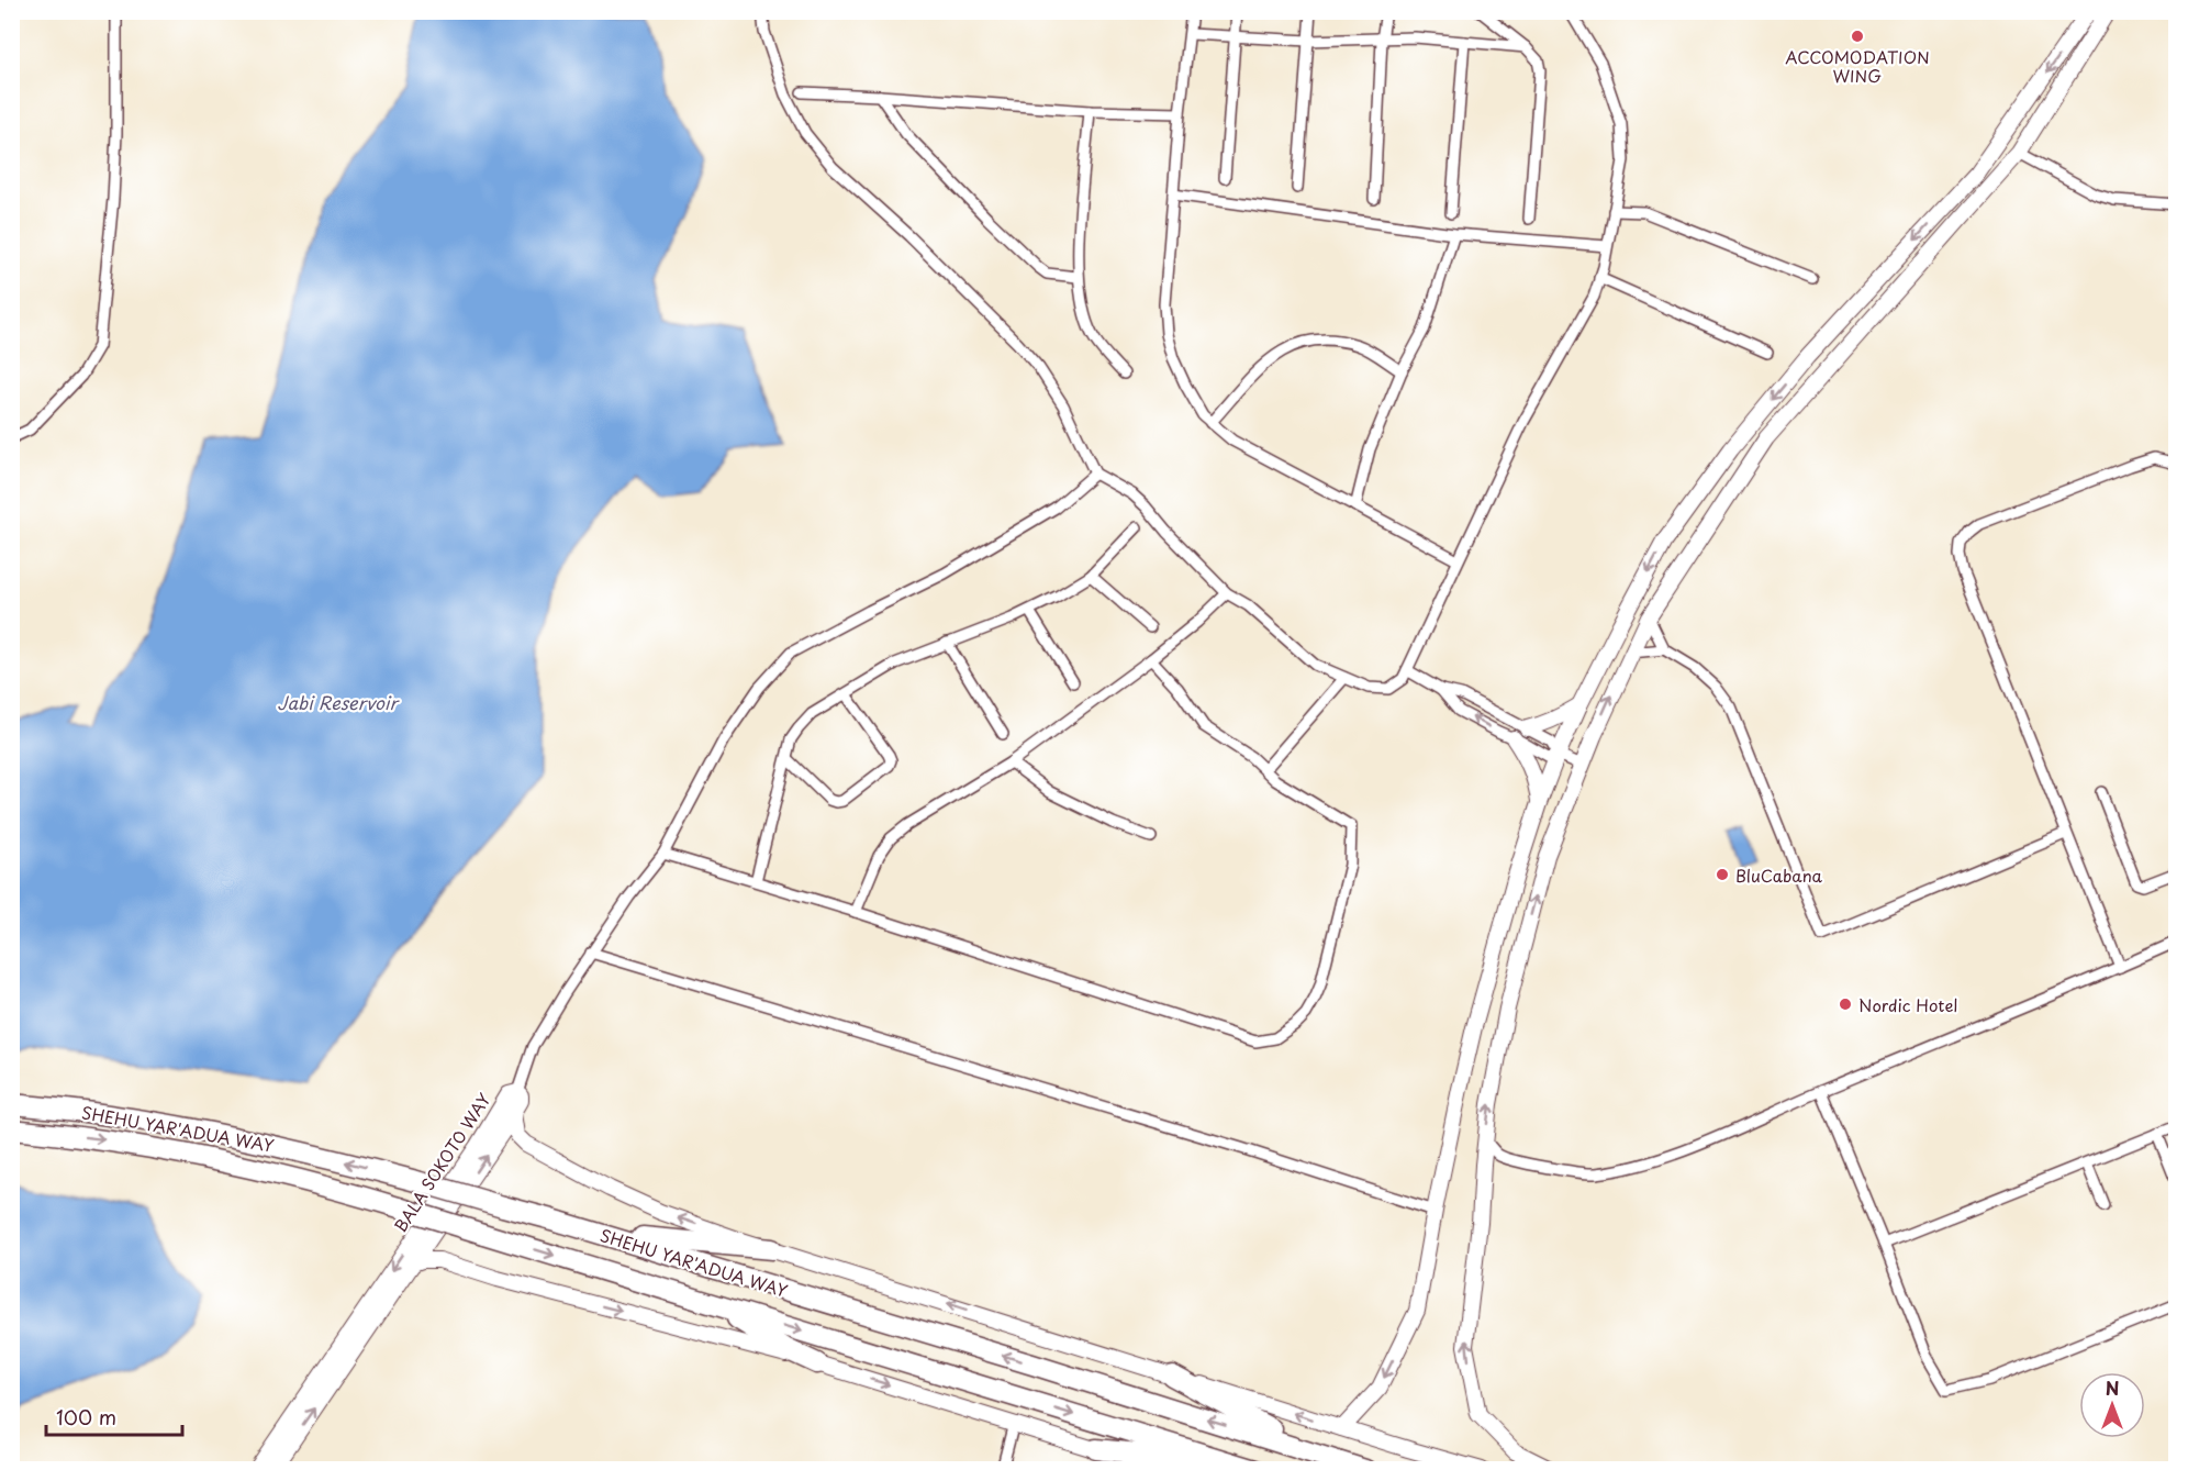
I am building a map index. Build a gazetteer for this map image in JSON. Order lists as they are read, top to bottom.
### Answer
{
  "streets": {
    "highway": ["SHEHU YAR'ADUA WAY"],
    "street": ["BALA SOKOTO WAY"]
  },
  "water": ["Jabi Reservoir"],
  "places": ["ACCOMODATION WING", "BluCabana", "Nordic Hotel"],
  "scale_bar": "100 m",
  "north": "top"
}
